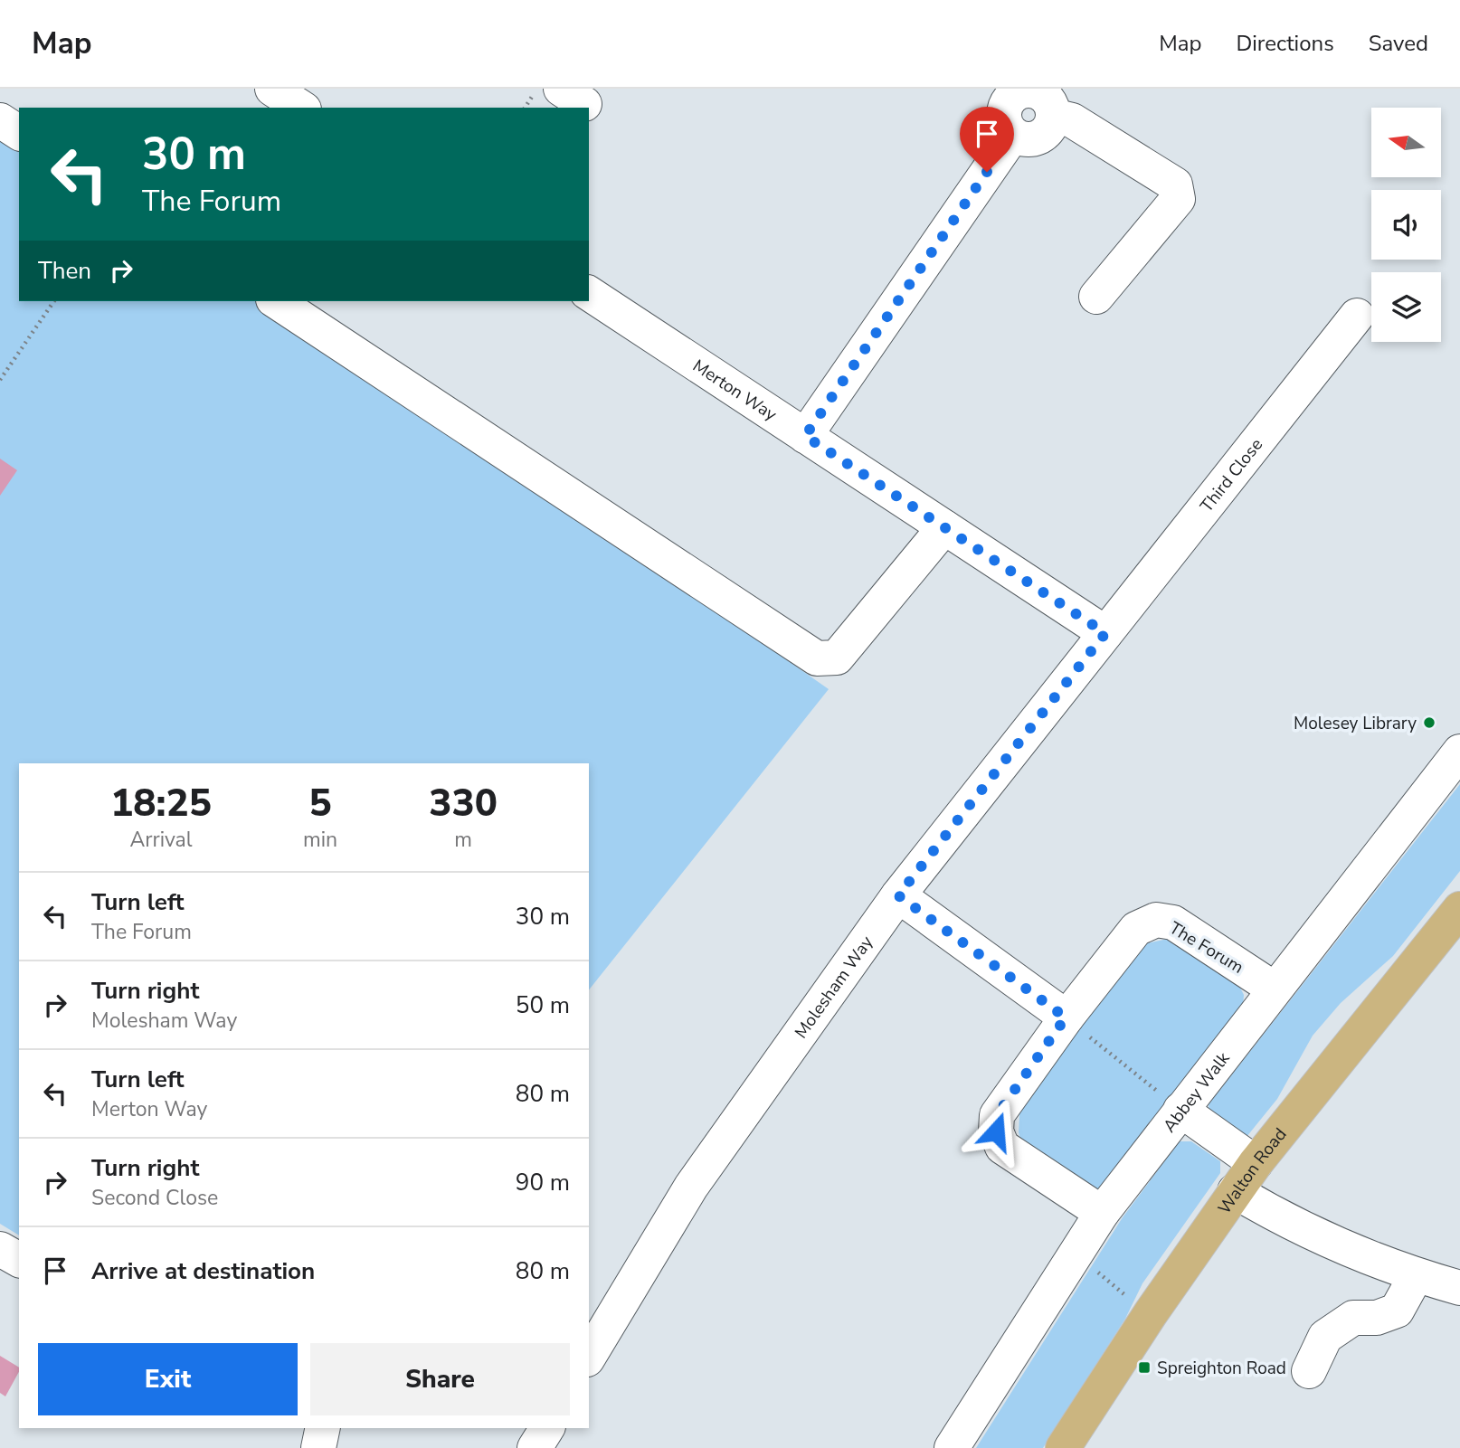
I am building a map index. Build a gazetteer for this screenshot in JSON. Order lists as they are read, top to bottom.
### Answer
{
  "streets": {
    "main road": ["Walton Road"],
    "street": [
      "Merton Way",
      "Third Close",
      "The Forum",
      "Molesham Way",
      "Abbey Walk"
    ]
  },
  "crossings": [
    ["Merton Way", "Third Close"],
    ["Merton Way", "Molesham Way"],
    ["Third Close", "Molesham Way"],
    ["The Forum", "Abbey Walk"]
  ],
  "places": {
    "other": ["Molesey Library"],
    "transit": ["Spreighton Road"]
  },
  "north": "left",
  "page": {
    "header": "Map",
    "nav": ["Map", "Directions", "Saved"],
    "turn": ["30 m", "The Forum"],
    "then": "Then",
    "eta": [
      "18:25",
      "Arrival",
      "5",
      "min",
      "330",
      "m"
    ],
    "list": [
      {
        "name": "Turn left",
        "note": "The Forum",
        "value": "30 m"
      },
      {
        "name": "Turn right",
        "note": "Molesham Way",
        "value": "50 m"
      },
      {
        "name": "Turn left",
        "note": "Merton Way",
        "value": "80 m"
      },
      {
        "name": "Turn right",
        "note": "Second Close",
        "value": "90 m"
      },
      {
        "name": "Arrive at destination",
        "value": "80 m"
      }
    ],
    "buttons": ["Exit", "Share"]
  }
}
